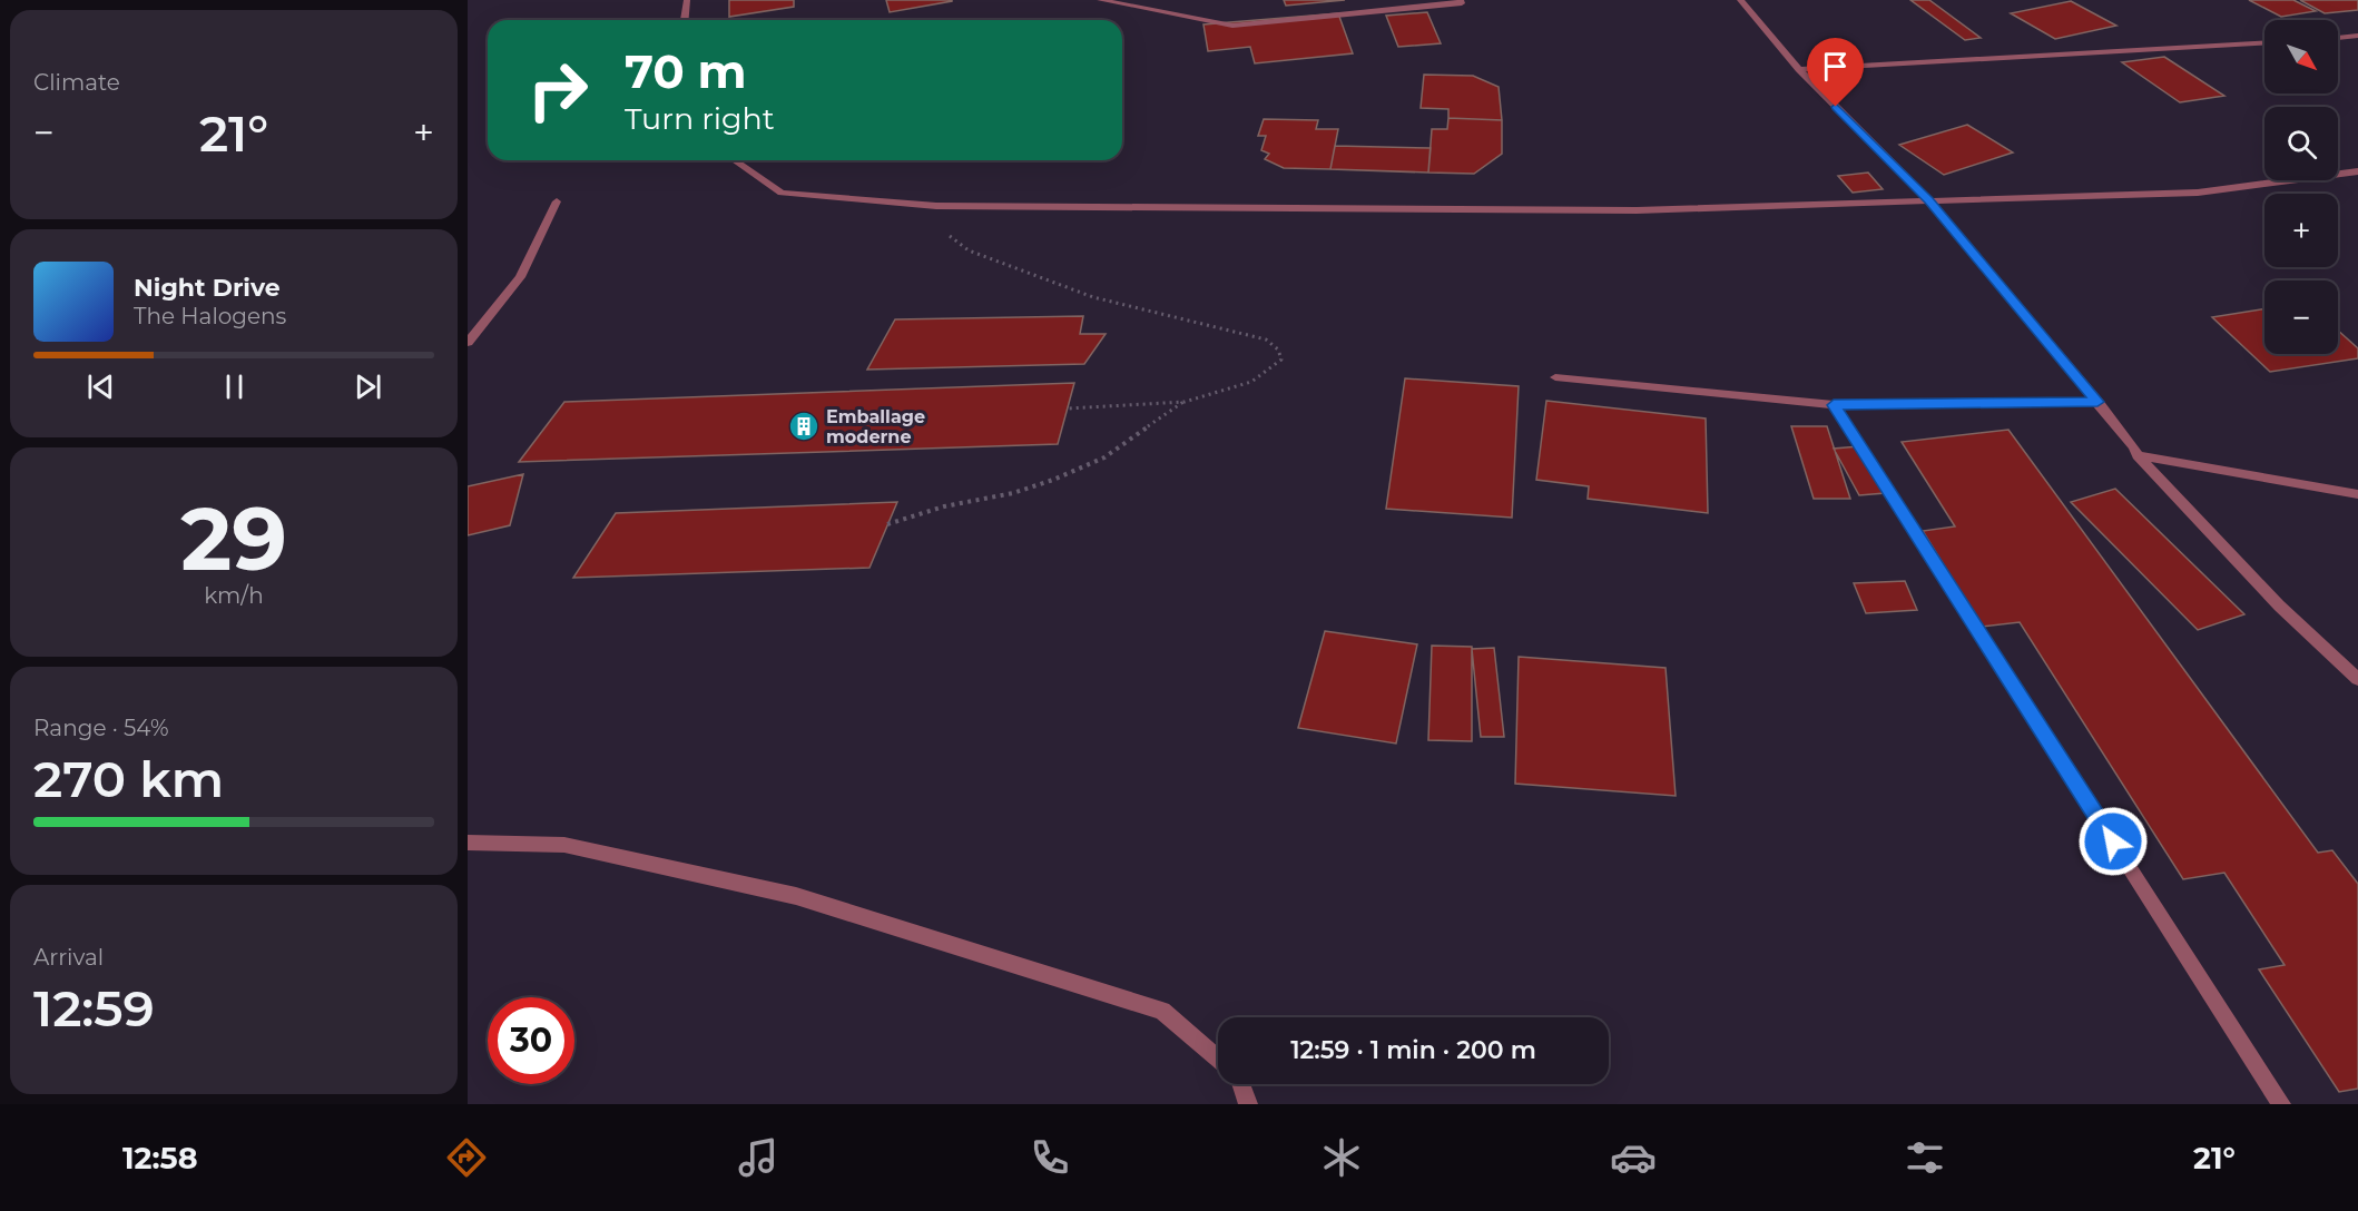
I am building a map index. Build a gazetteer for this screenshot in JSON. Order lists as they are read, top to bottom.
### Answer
{
  "places": {
    "building": ["Emballage moderne"]
  },
  "north": "bottom right",
  "page": {
    "tile": [
      "Climate",
      ["29", "km/h"],
      ["Range · 54%", "270 km"],
      ["Arrival", "12:59"]
    ],
    "map_buttons": ["+", "−"],
    "turn": ["70 m", "Turn right"],
    "heat": ["−", "21°", "+"],
    "song": ["Night Drive", "The Halogens"],
    "limit": "30",
    "trip": "12:59 · 1 min · 200 m",
    "tabs": ["12:58", "21°"]
  }
}
